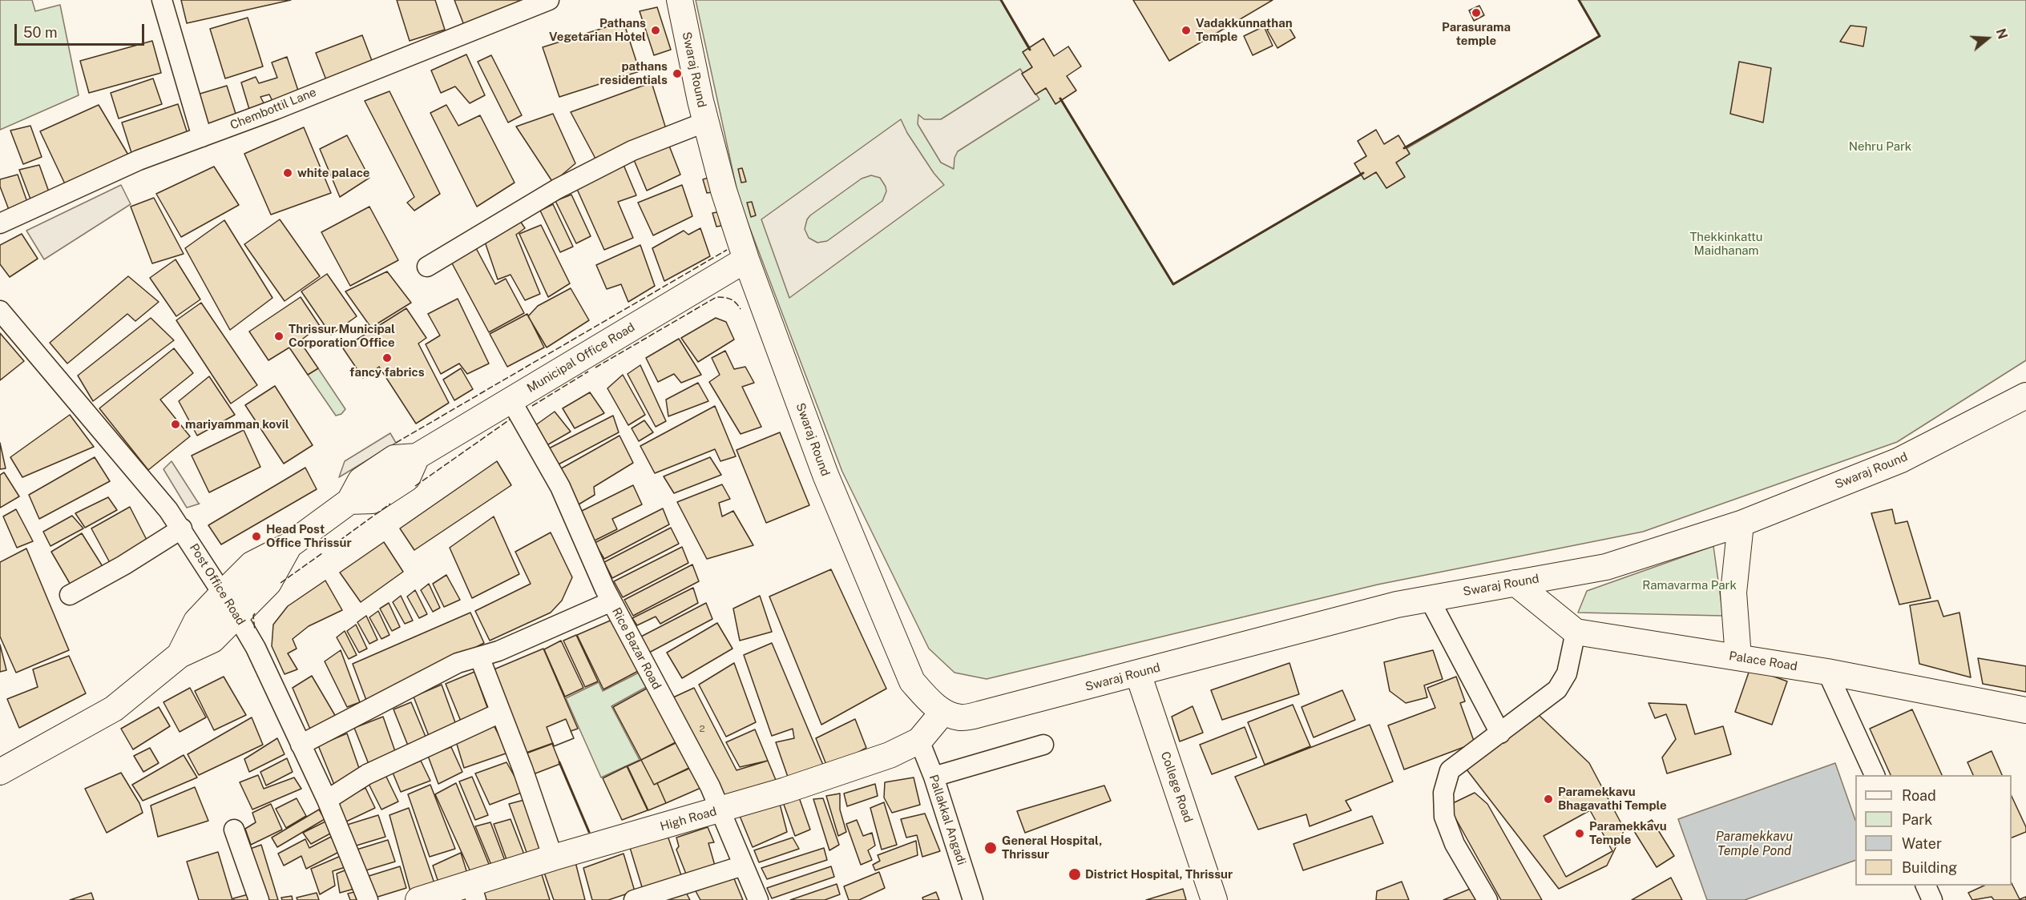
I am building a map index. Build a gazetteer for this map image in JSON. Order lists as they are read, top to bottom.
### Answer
{
  "streets": {
    "main road": [
      "Swaraj Round",
      "Municipal Office Road",
      "Palace Road",
      "College Road",
      "High Road"
    ],
    "street": [
      "Chembottil Lane",
      "Post Office Road",
      "Rice Bazar Road",
      "Pallakkal Angadi"
    ]
  },
  "crossings": [
    ["Swaraj Round", "Municipal Office Road"],
    ["Swaraj Round", "College Road"],
    ["Swaraj Round", "High Road"],
    ["Municipal Office Road", "Post Office Road"],
    ["Municipal Office Road", "Rice Bazar Road"],
    ["Rice Bazar Road", "High Road"],
    ["High Road", "Pallakkal Angadi"]
  ],
  "water": ["Paramekkavu Temple Pond"],
  "parks": ["Nehru Park", "Thekkinkattu Maidhanam", "Ramavarma Park"],
  "places": [
    "Parasurama temple",
    "Pathans Vegetarian Hotel",
    "Vadakkunnathan Temple",
    "pathans residentials",
    "white palace",
    "Thrissur Municipal Corporation Office",
    "fancy fabrics",
    "mariyamman kovil",
    "Head Post Office Thrissur",
    "Paramekkavu Bhagavathi Temple",
    "Paramekkavu Temple",
    "General Hospital, Thrissur",
    "District Hospital, Thrissur"
  ],
  "house_numbers": ["2"],
  "legend": [
    "Road",
    "Park",
    "Water",
    "Building"
  ],
  "scale_bar": "50 m",
  "north": "right"
}
